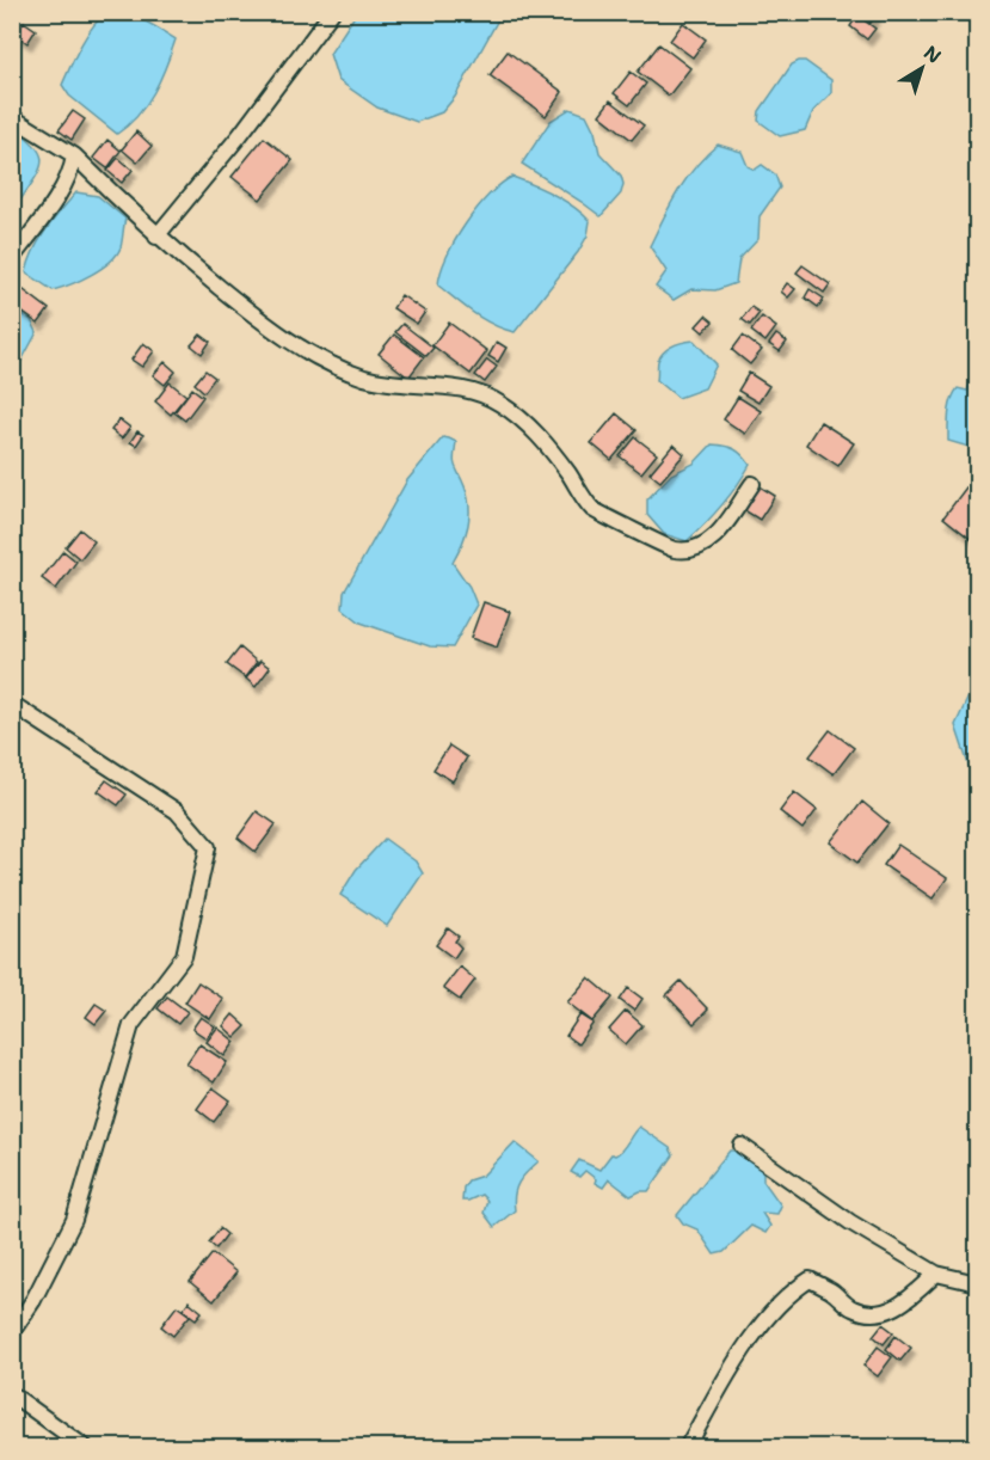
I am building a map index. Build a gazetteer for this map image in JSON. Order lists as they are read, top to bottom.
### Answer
{
  "north": "top right"
}
